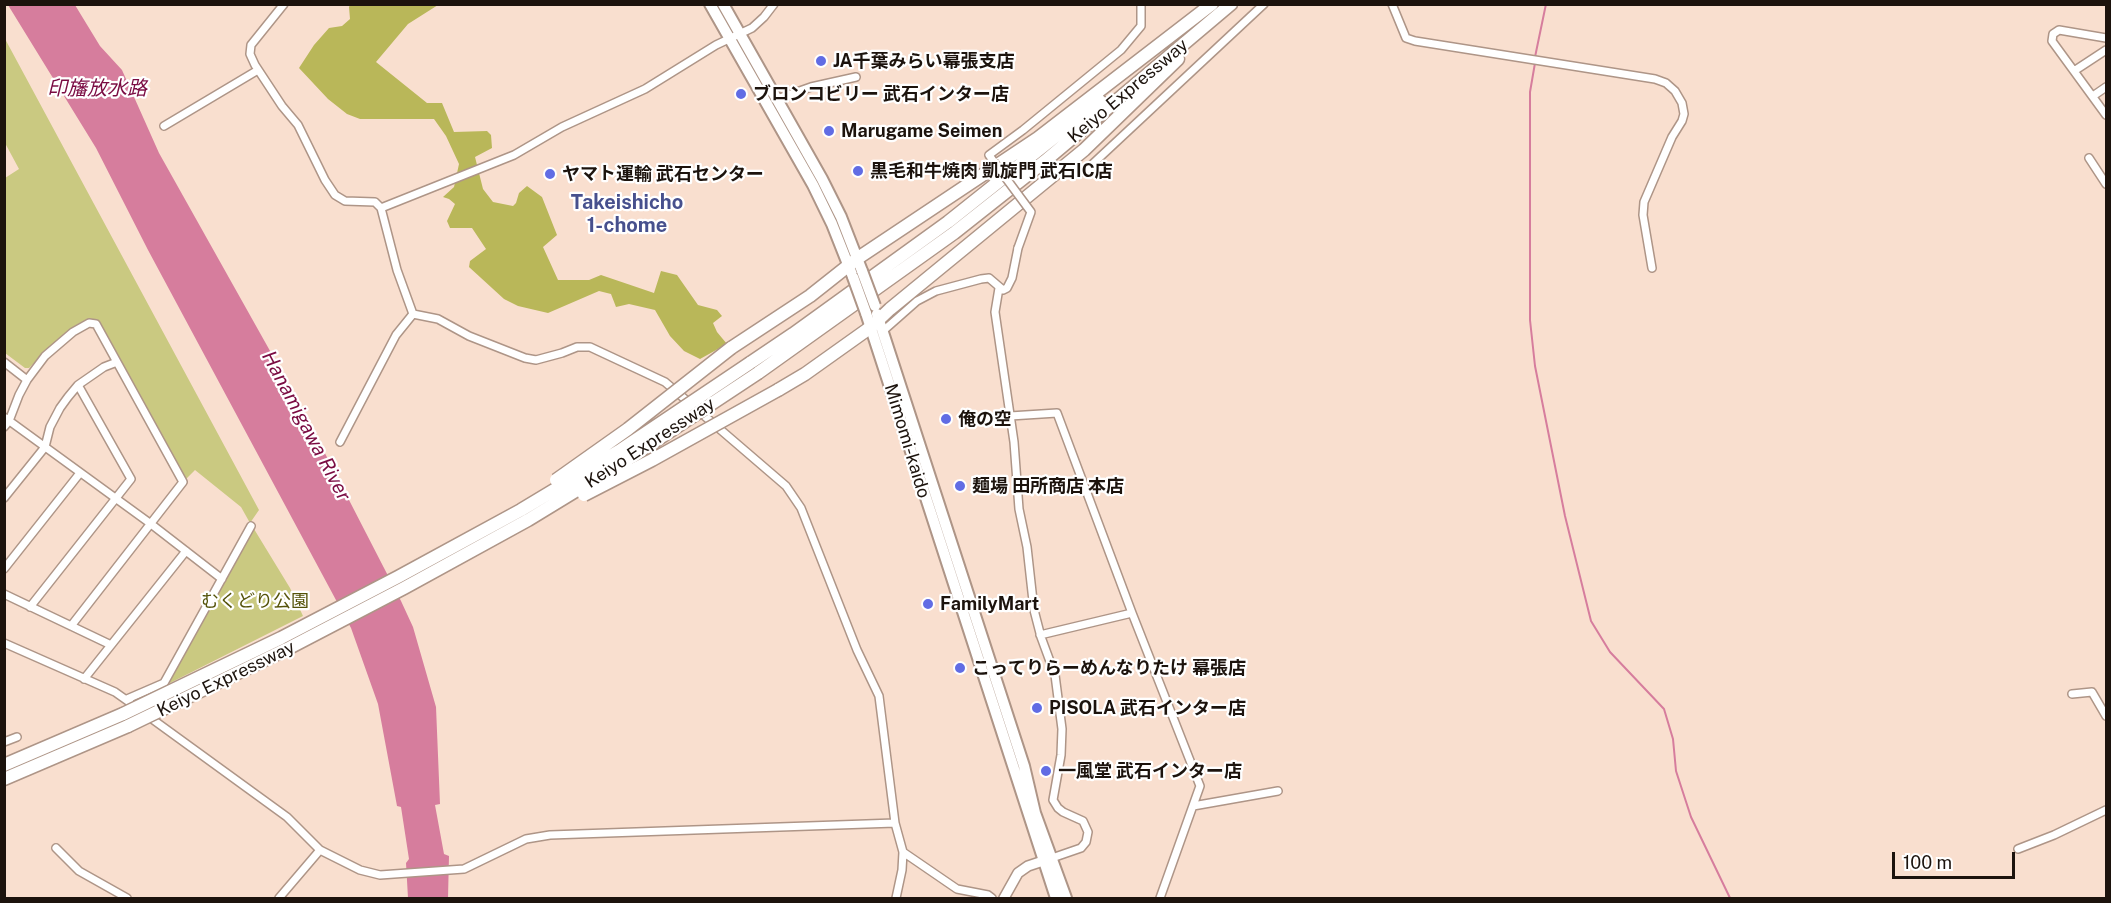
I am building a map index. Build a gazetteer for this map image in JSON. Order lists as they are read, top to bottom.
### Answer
{
  "streets": {
    "highway": ["Keiyo Expressway"],
    "main road": ["Mimomi-kaido"]
  },
  "districts": ["Takeishicho 1-chome"],
  "water": ["印旛放水路", "Hanamigawa River"],
  "parks": ["むくどり公園"],
  "places": [
    "JA千葉みらい幕張支店",
    "ブロンコビリー 武石インター店",
    "Marugame Seimen",
    "黒毛和牛焼肉 凱旋門 武石IC店",
    "ヤマト運輸 武石センター",
    "俺の空",
    "麺場 田所商店 本店",
    "FamilyMart",
    "こってりらーめんなりたけ 幕張店",
    "PISOLA 武石インター店",
    "一風堂 武石インター店"
  ],
  "scale_bar": "100 m"
}
